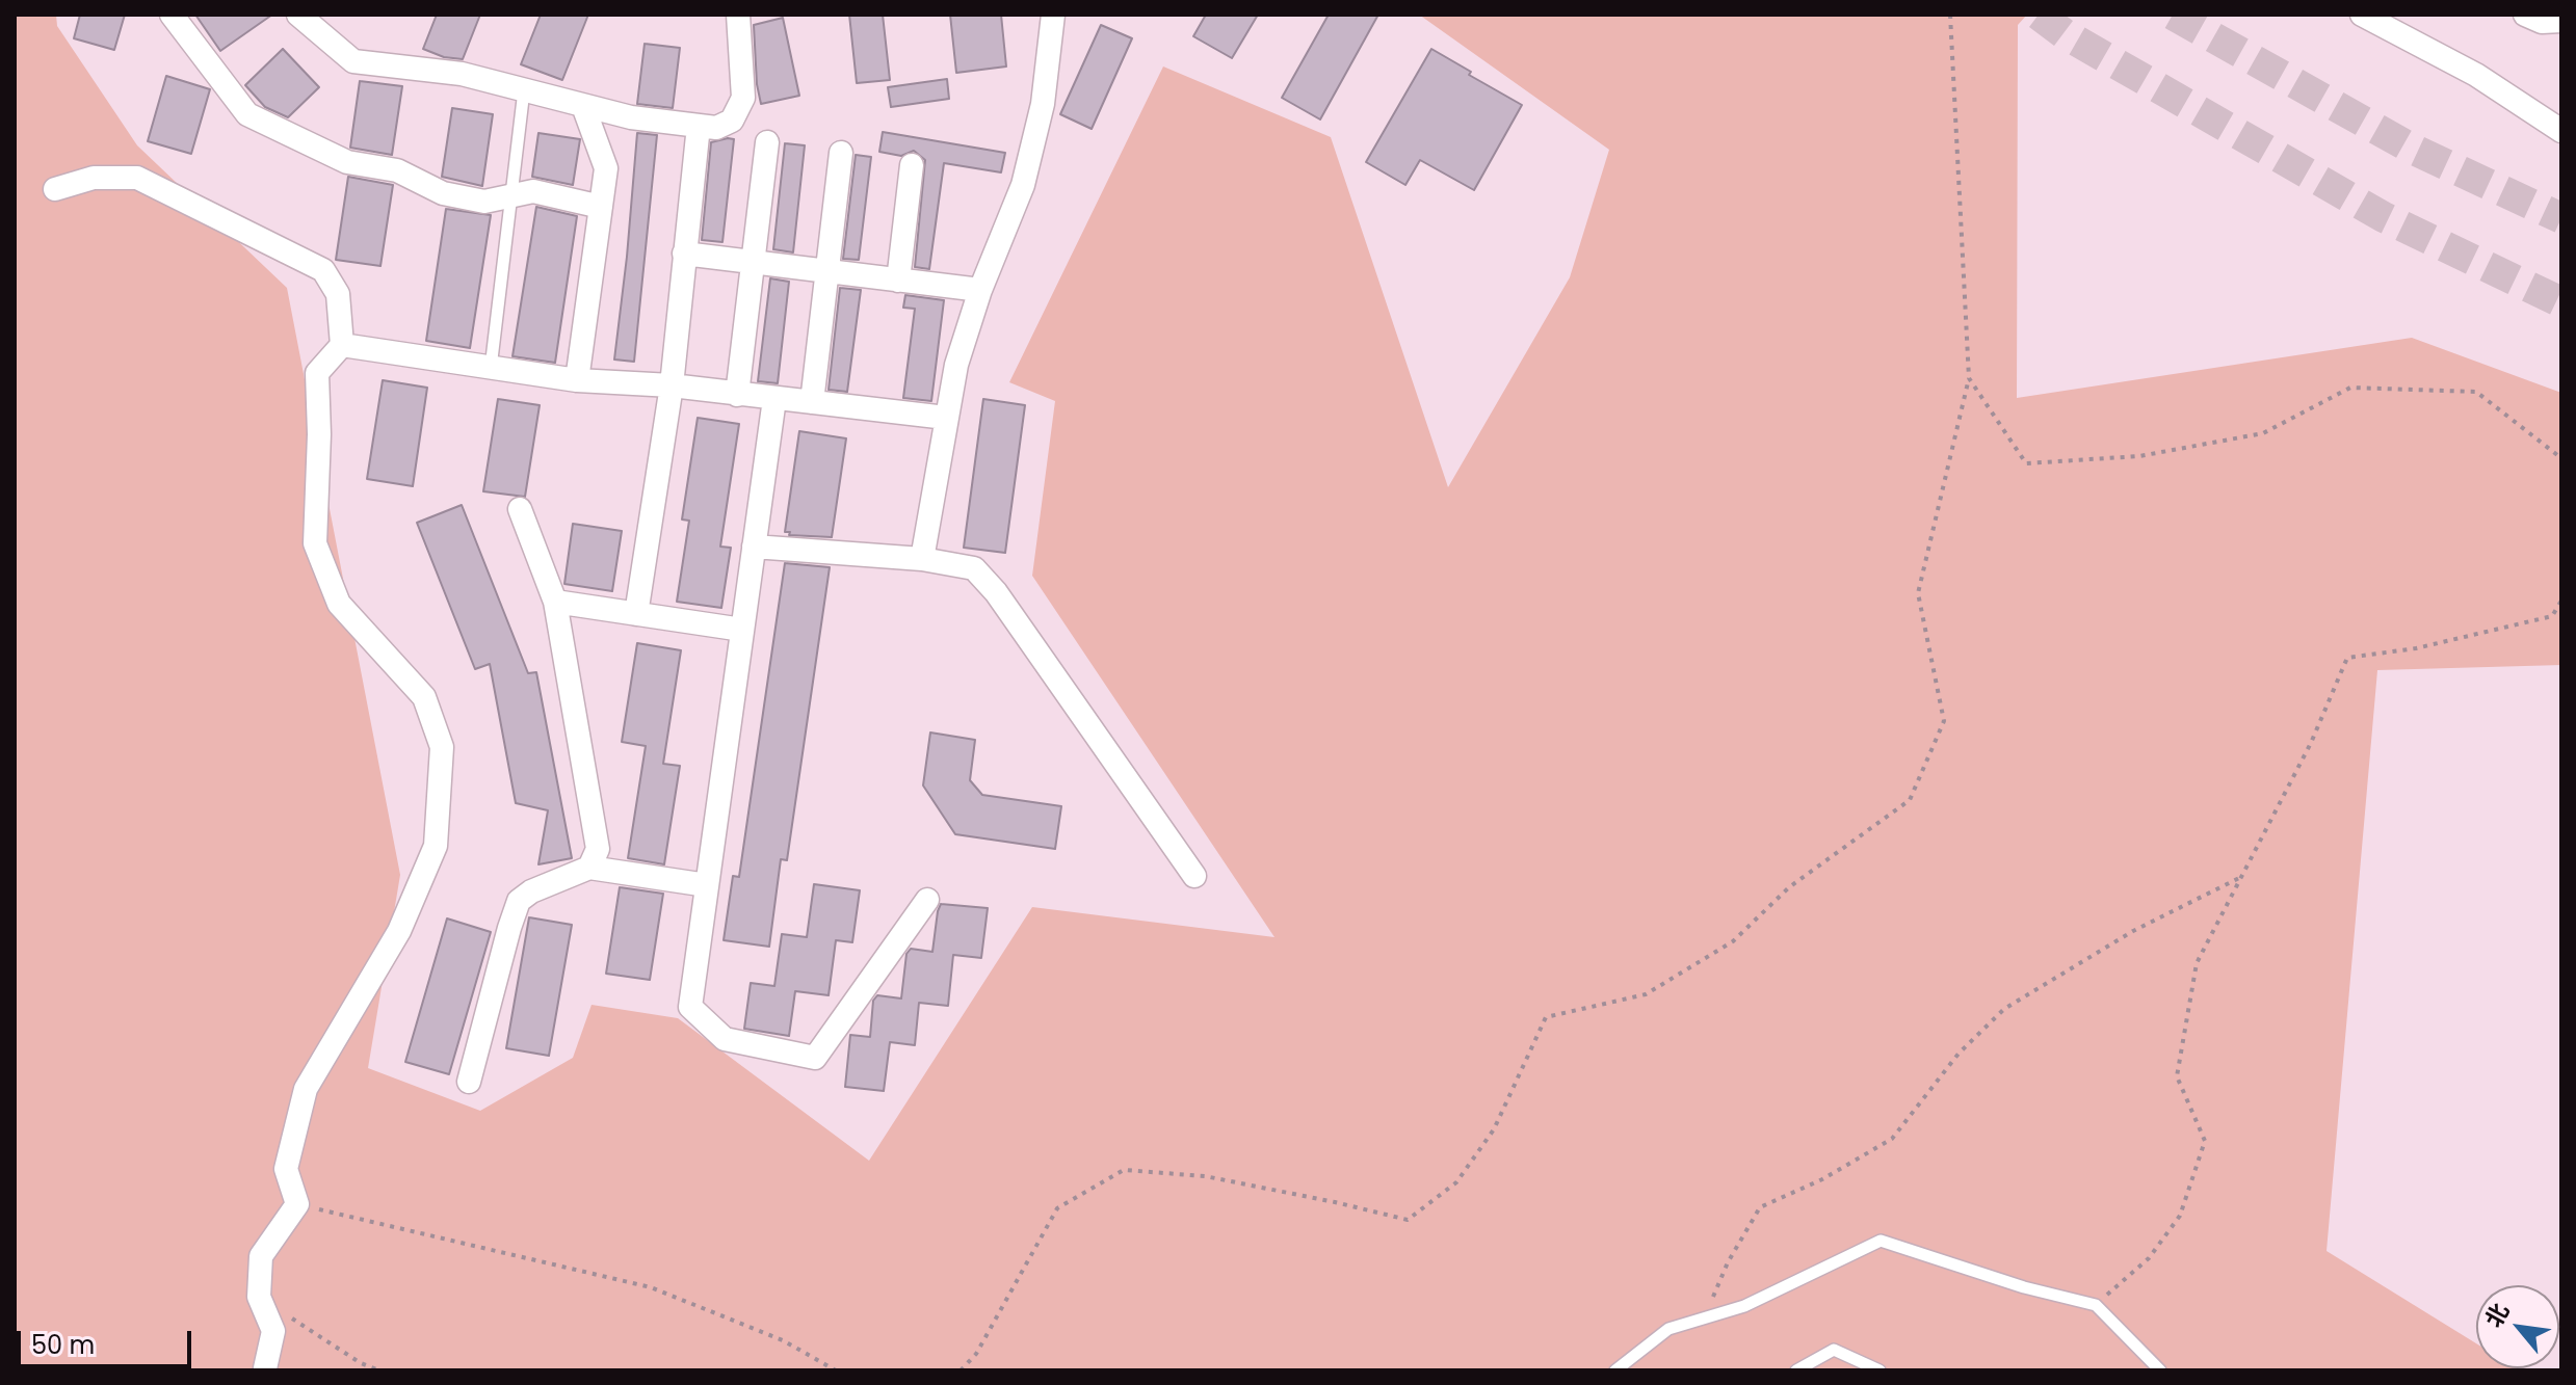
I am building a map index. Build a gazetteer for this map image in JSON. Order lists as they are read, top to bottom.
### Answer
{
  "scale_bar": "50 m",
  "north": "top left"
}
